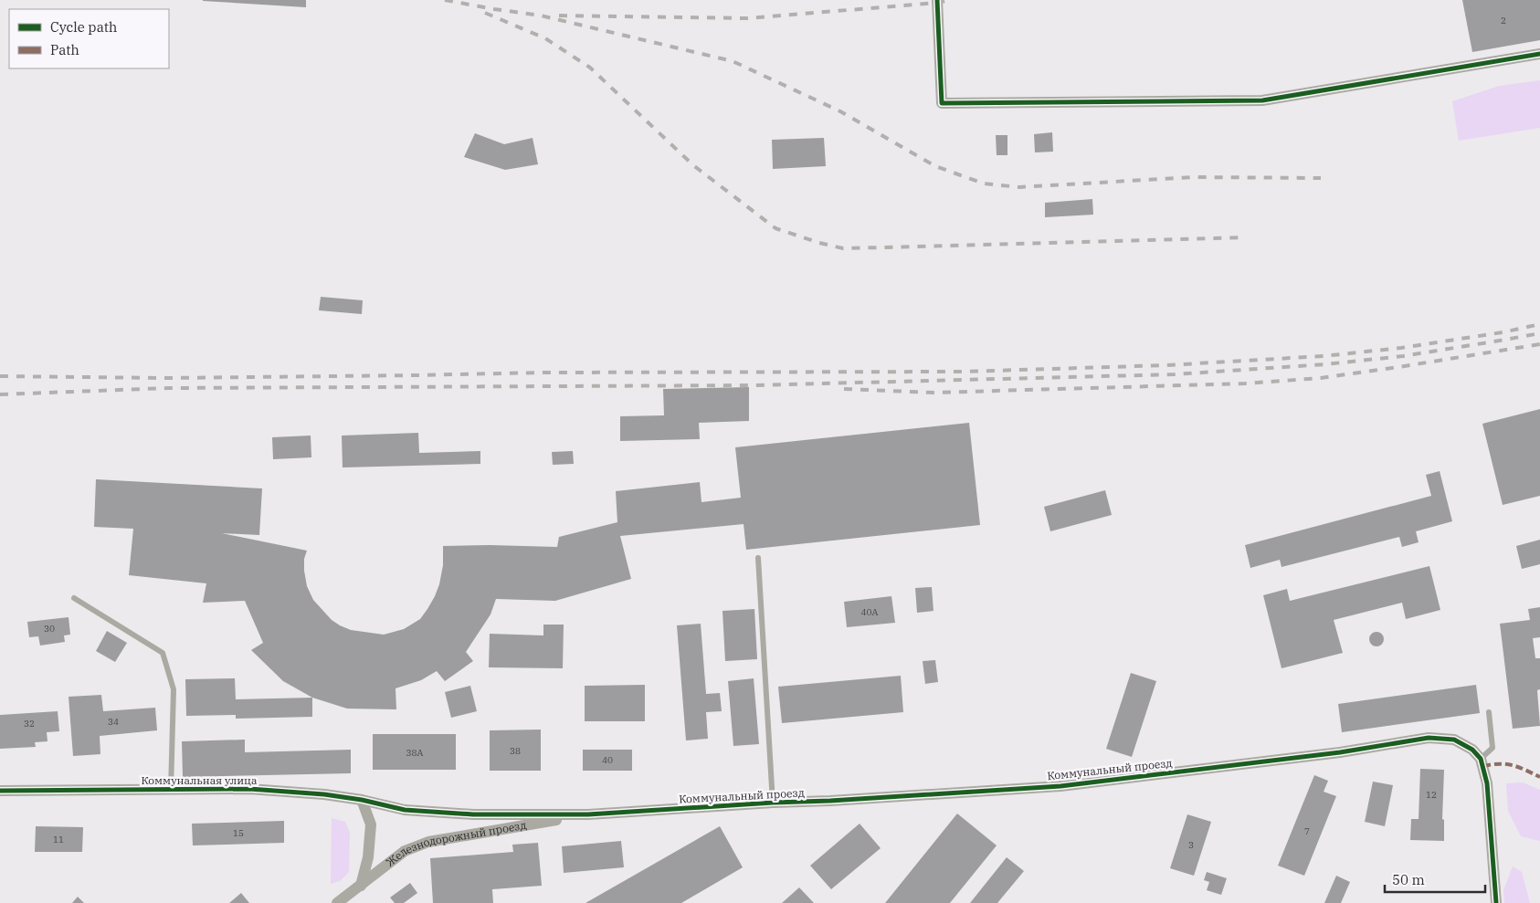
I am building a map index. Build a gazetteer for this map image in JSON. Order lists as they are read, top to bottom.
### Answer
{
  "streets": {
    "street": ["Коммунальный проезд", "Коммунальная улица", "Железнодорожный проезд"]
  },
  "crossings": [
    ["Коммунальный проезд", "Коммунальная улица"],
    ["Коммунальный проезд", "Железнодорожный проезд"],
    ["Коммунальная улица", "Железнодорожный проезд"]
  ],
  "house_numbers": [
    "2",
    "40А",
    "30",
    "34",
    "32",
    "38",
    "38А",
    "40",
    "12",
    "7",
    "15",
    "11",
    "3"
  ],
  "legend": ["Cycle path", "Path"],
  "scale_bar": "50 m"
}
